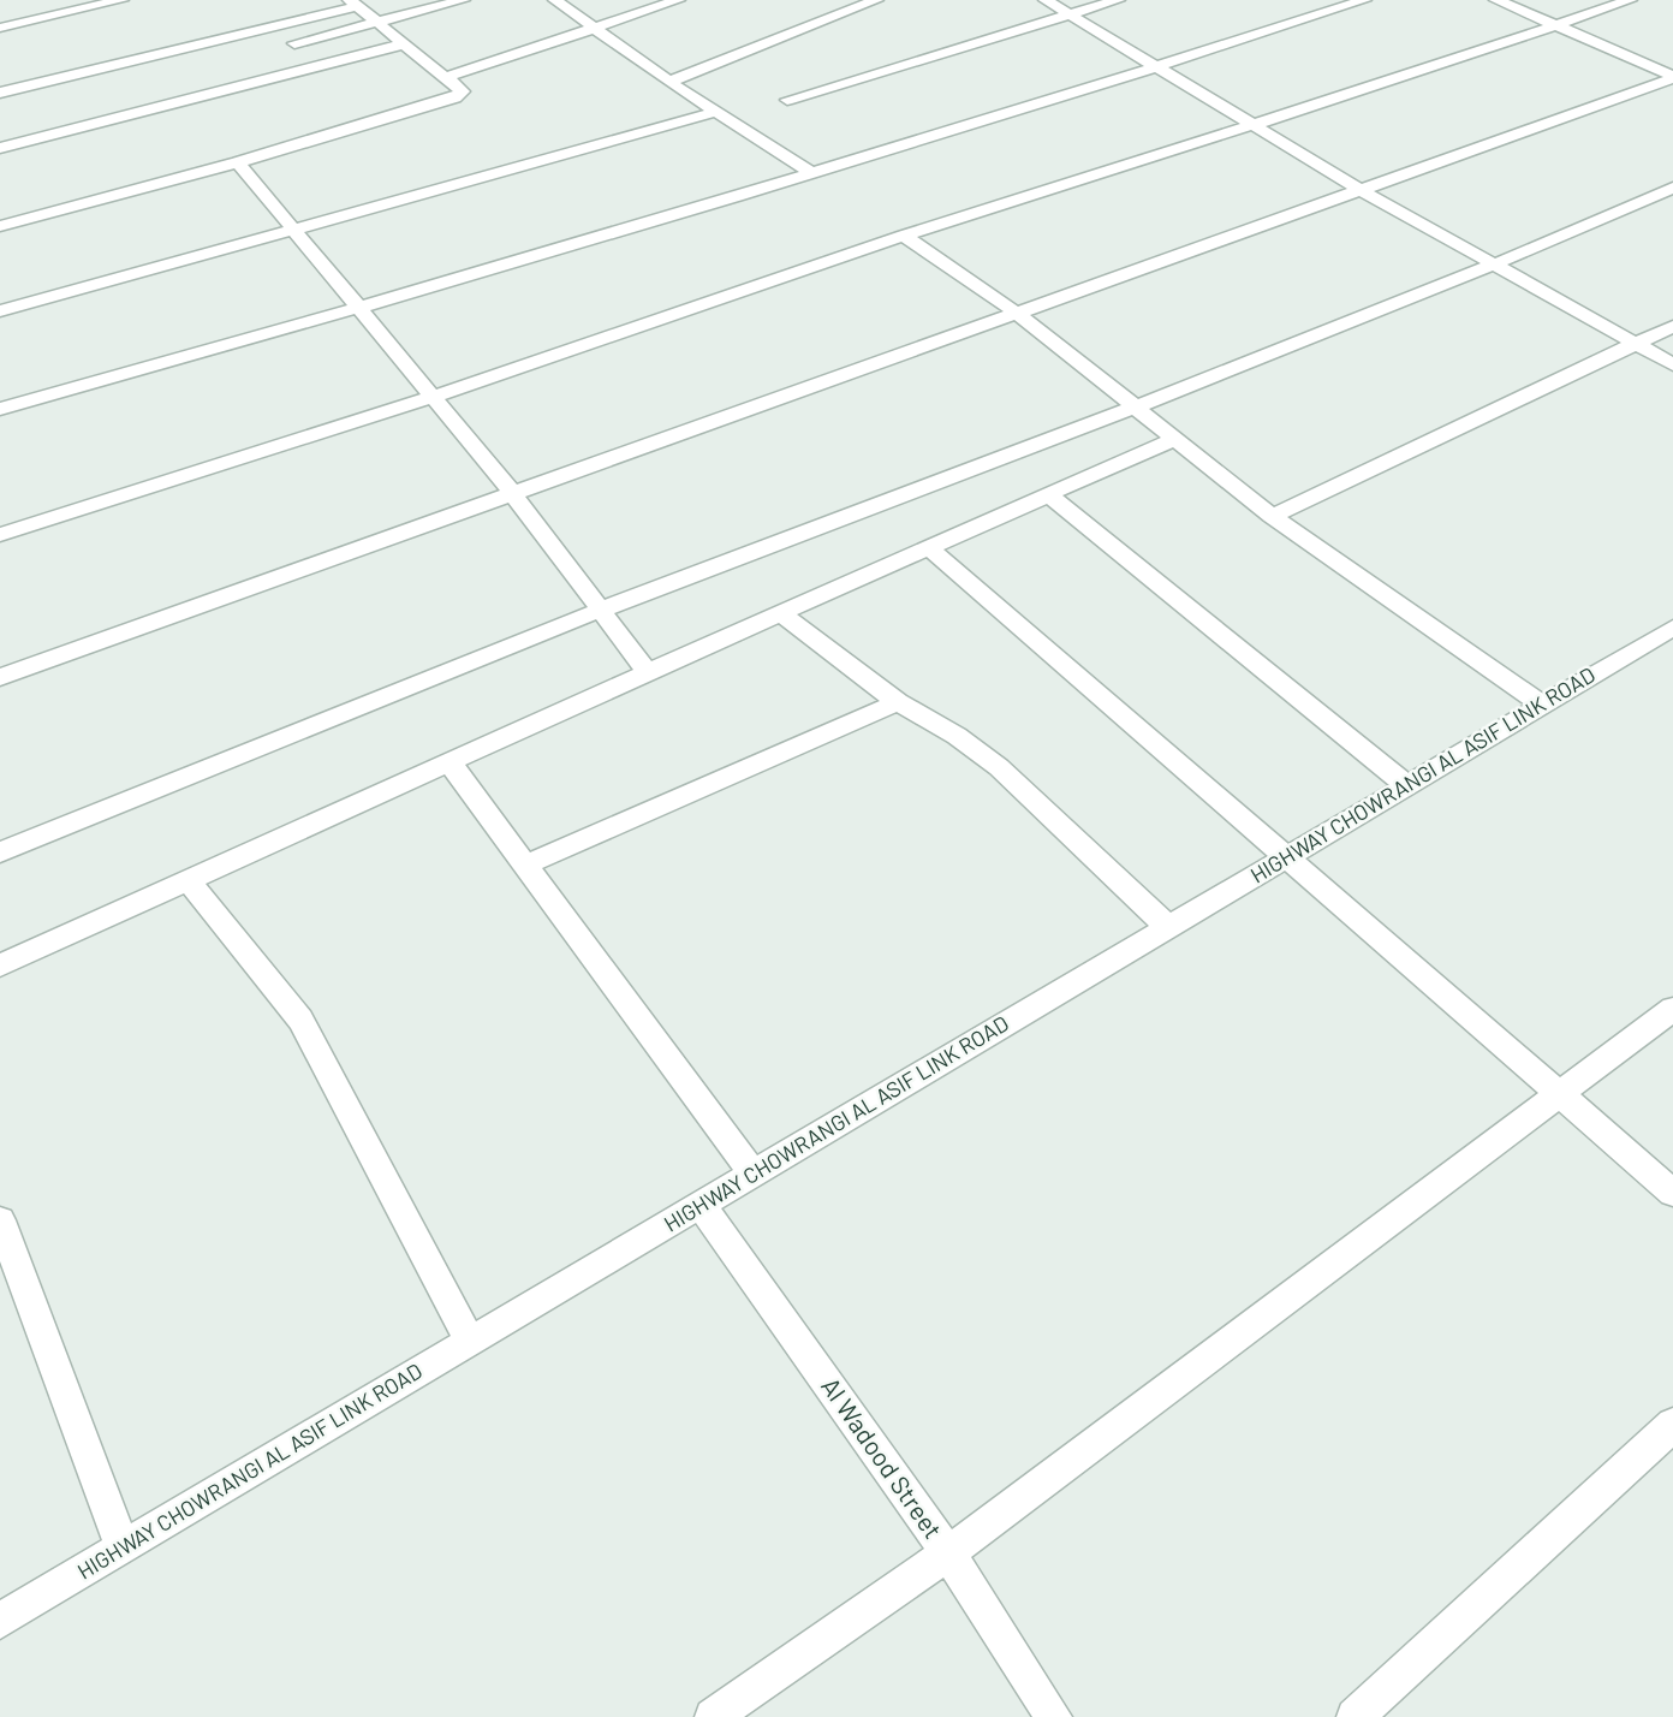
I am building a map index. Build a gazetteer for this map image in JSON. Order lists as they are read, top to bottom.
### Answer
{
  "streets": {
    "street": ["HIGHWAY CHOWRANGI AL ASIF LINK ROAD", "Al Wadood Street"]
  },
  "crossings": [
    ["HIGHWAY CHOWRANGI AL ASIF LINK ROAD", "Al Wadood Street"]
  ]
}
